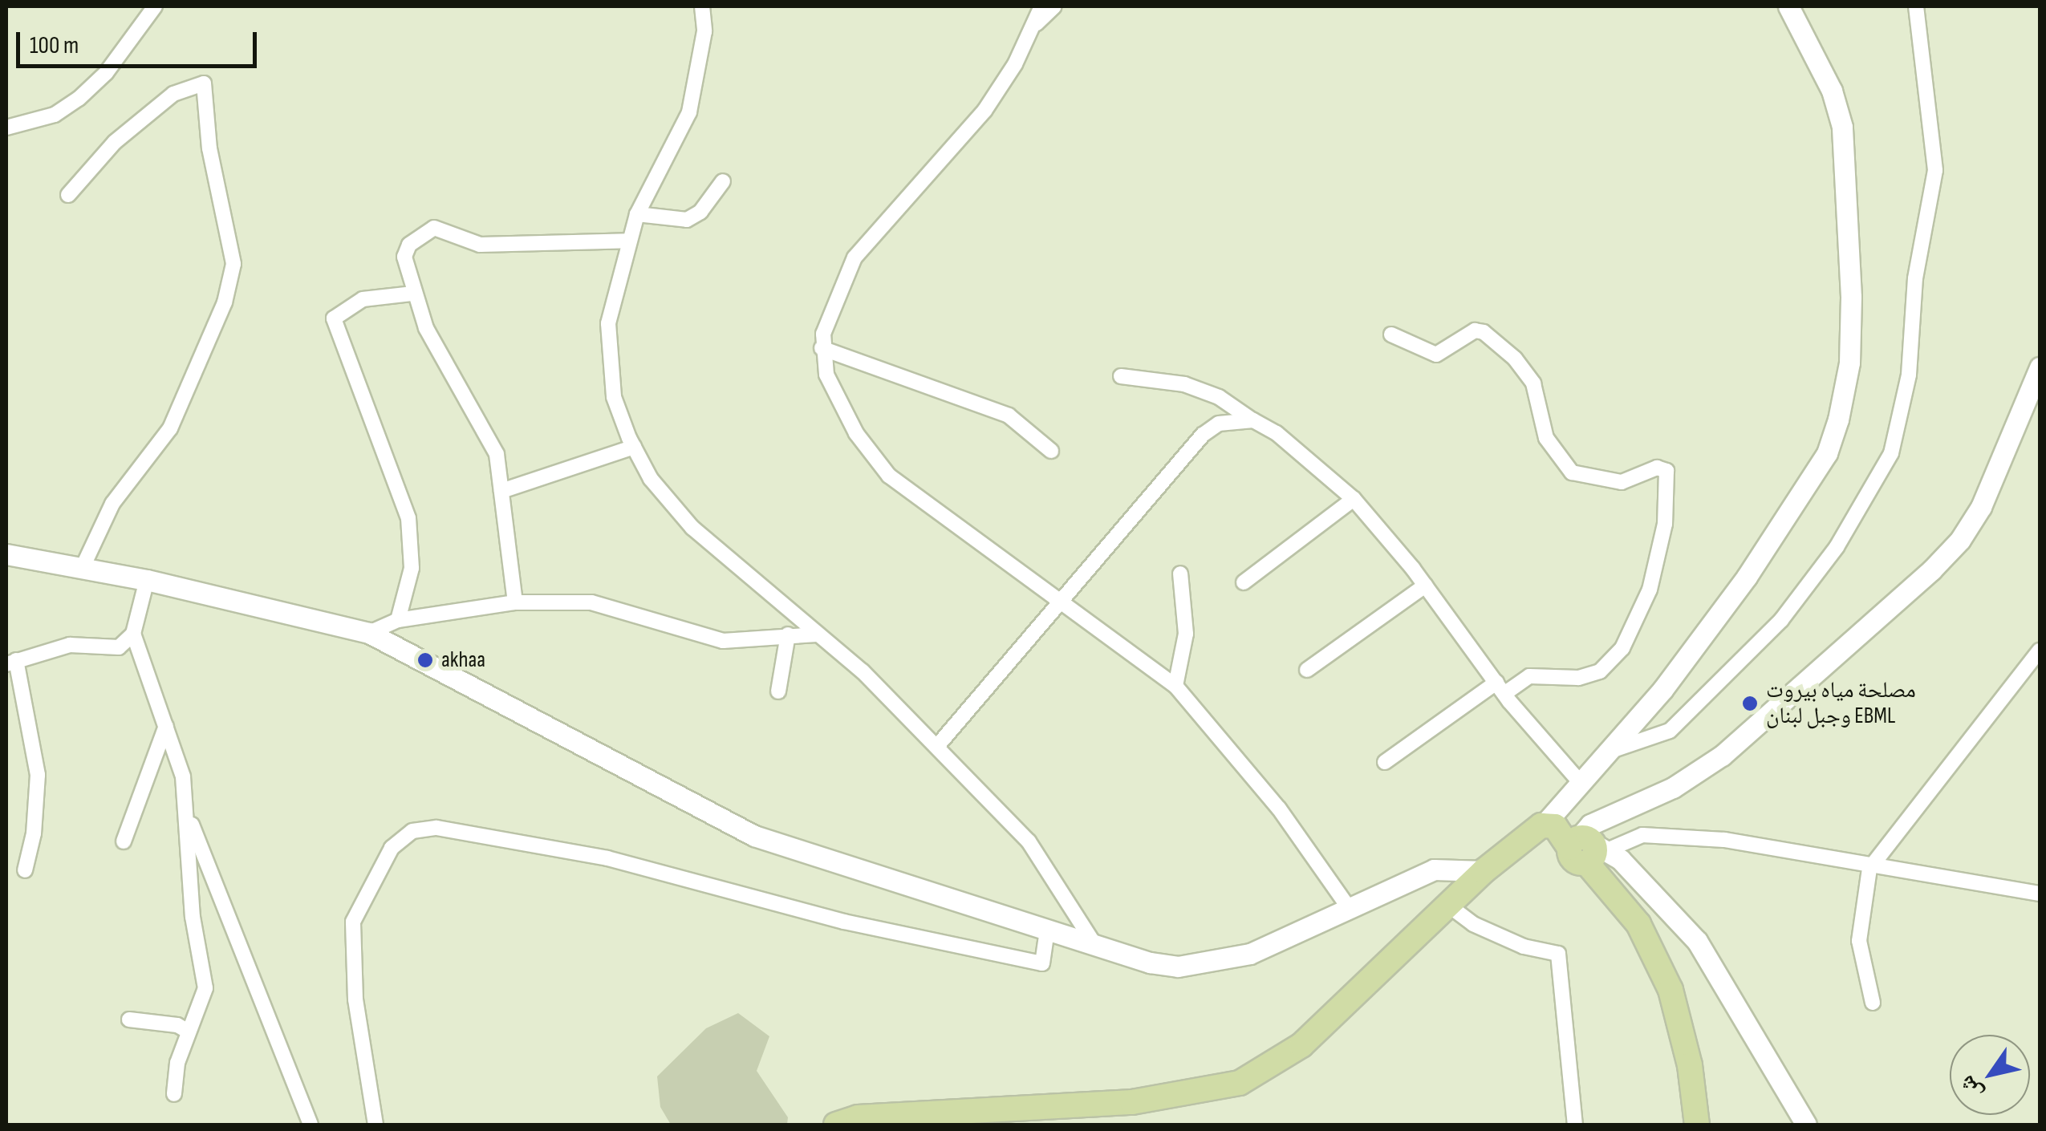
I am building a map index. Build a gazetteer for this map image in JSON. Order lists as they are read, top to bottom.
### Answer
{
  "places": ["akhaa", "مصلحة مياه بيروت وجبل لبنان EBML"],
  "scale_bar": "100 m",
  "north": "bottom left"
}
